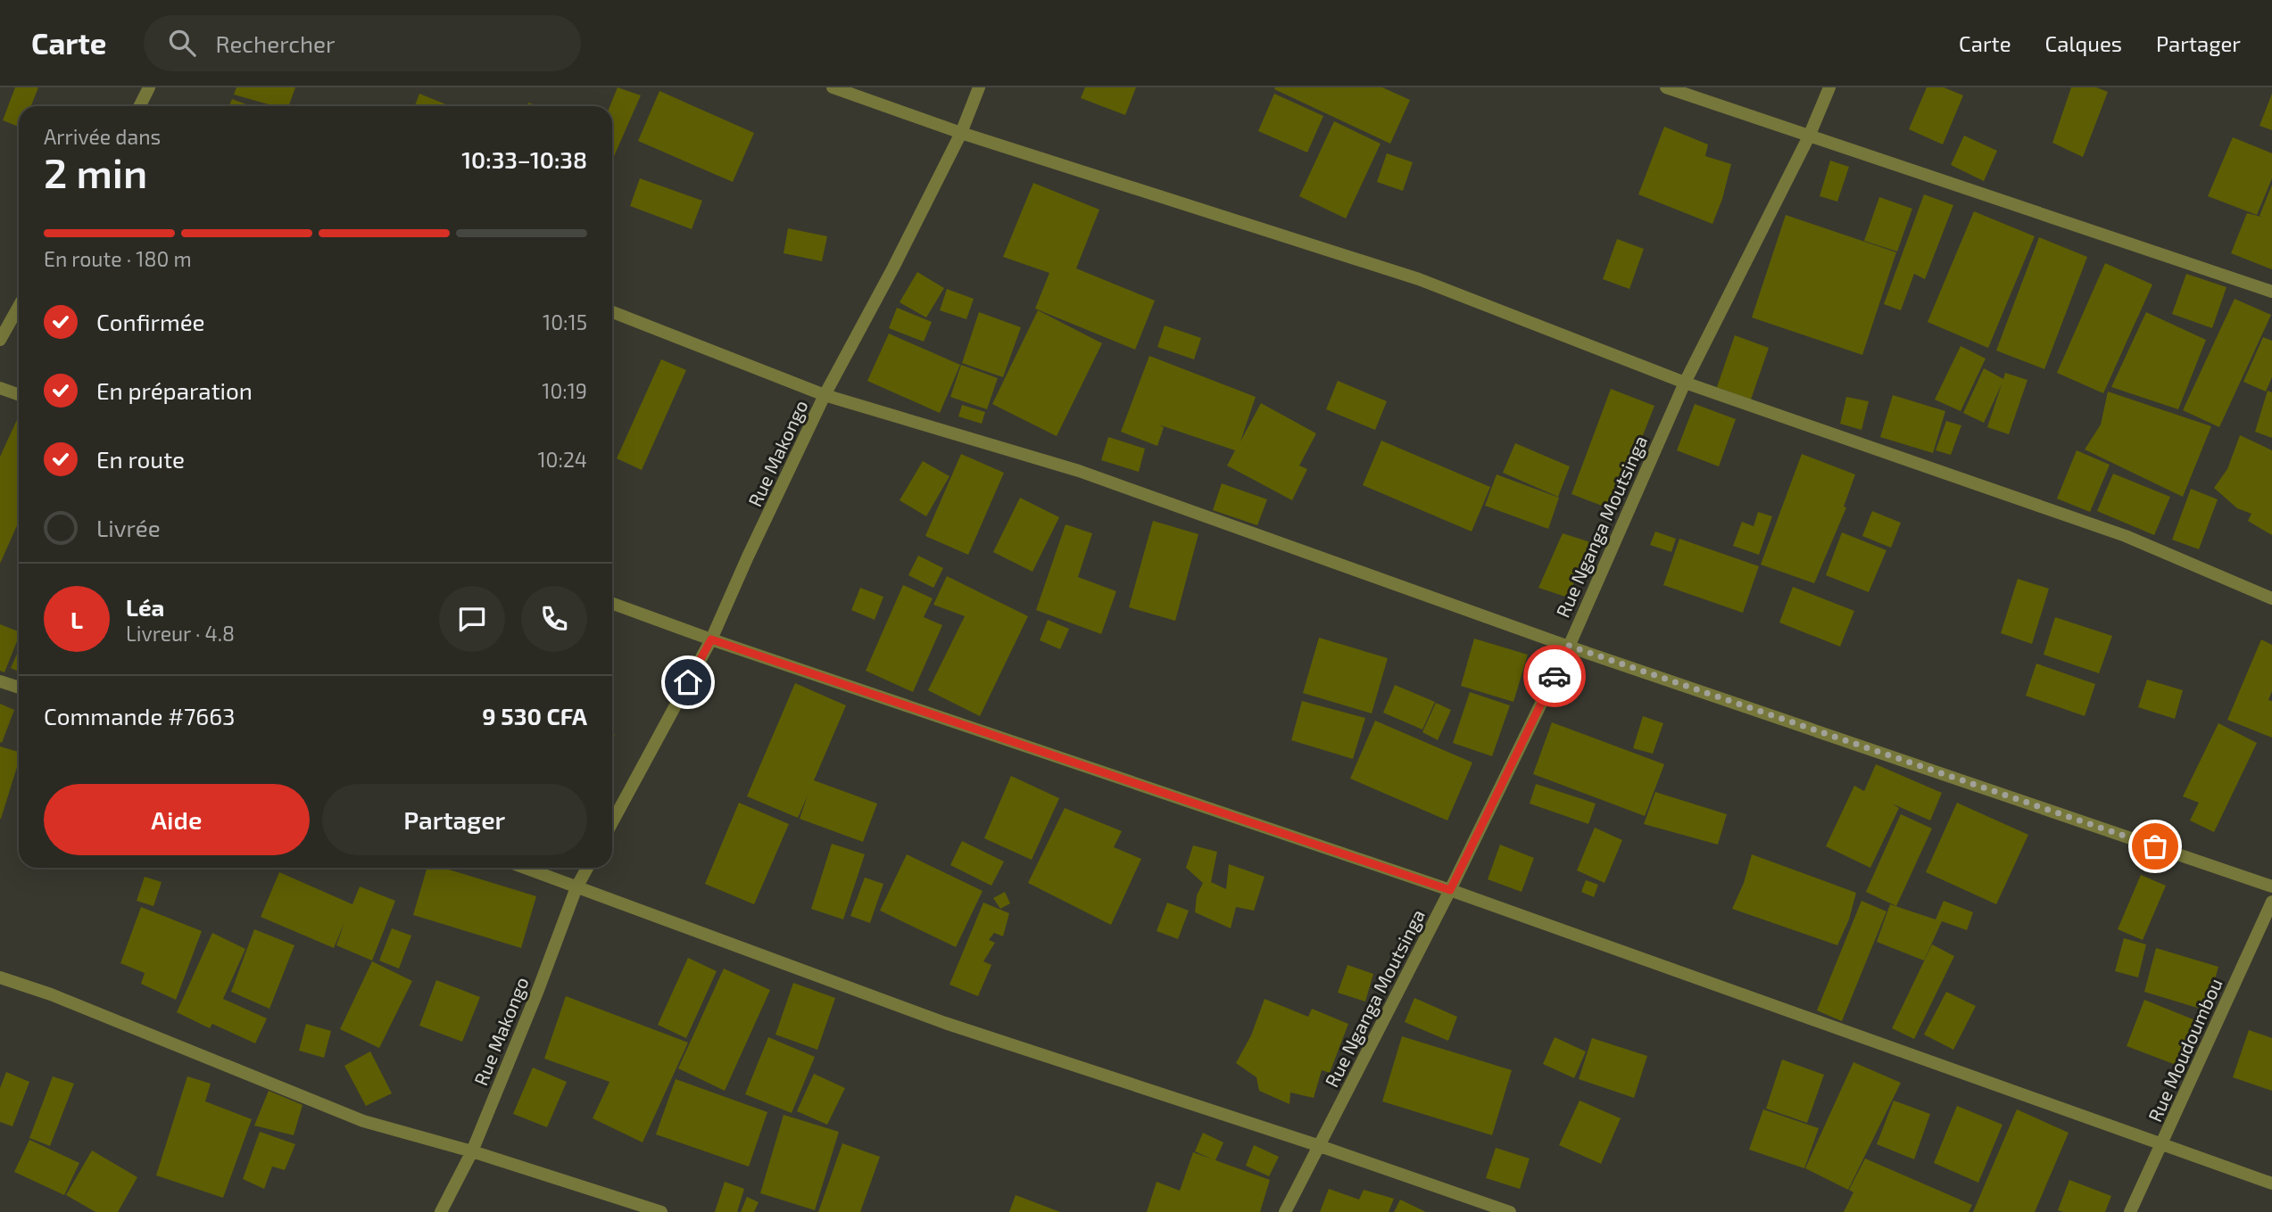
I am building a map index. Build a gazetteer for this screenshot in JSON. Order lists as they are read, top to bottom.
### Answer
{
  "streets": {
    "street": ["Rue Makongo", "Rue Nganga Moutsinga", "Rue Moudoumbou"]
  },
  "page": {
    "header": "Carte",
    "search": "Rechercher",
    "nav": ["Carte", "Calques", "Partager"],
    "heading": ["2 min", "Arrivée dans", "10:33–10:38"],
    "panel": [
      "Léa",
      "Livreur · 4.8",
      "Commande #7663",
      "9 530 CFA"
    ],
    "bar": "En route · 180 m",
    "list": [
      ["Confirmée", "10:15"],
      ["En préparation", "10:19"],
      ["En route", "10:24"],
      "Livrée"
    ],
    "round": "L",
    "buttons": ["Aide", "Partager"]
  }
}
